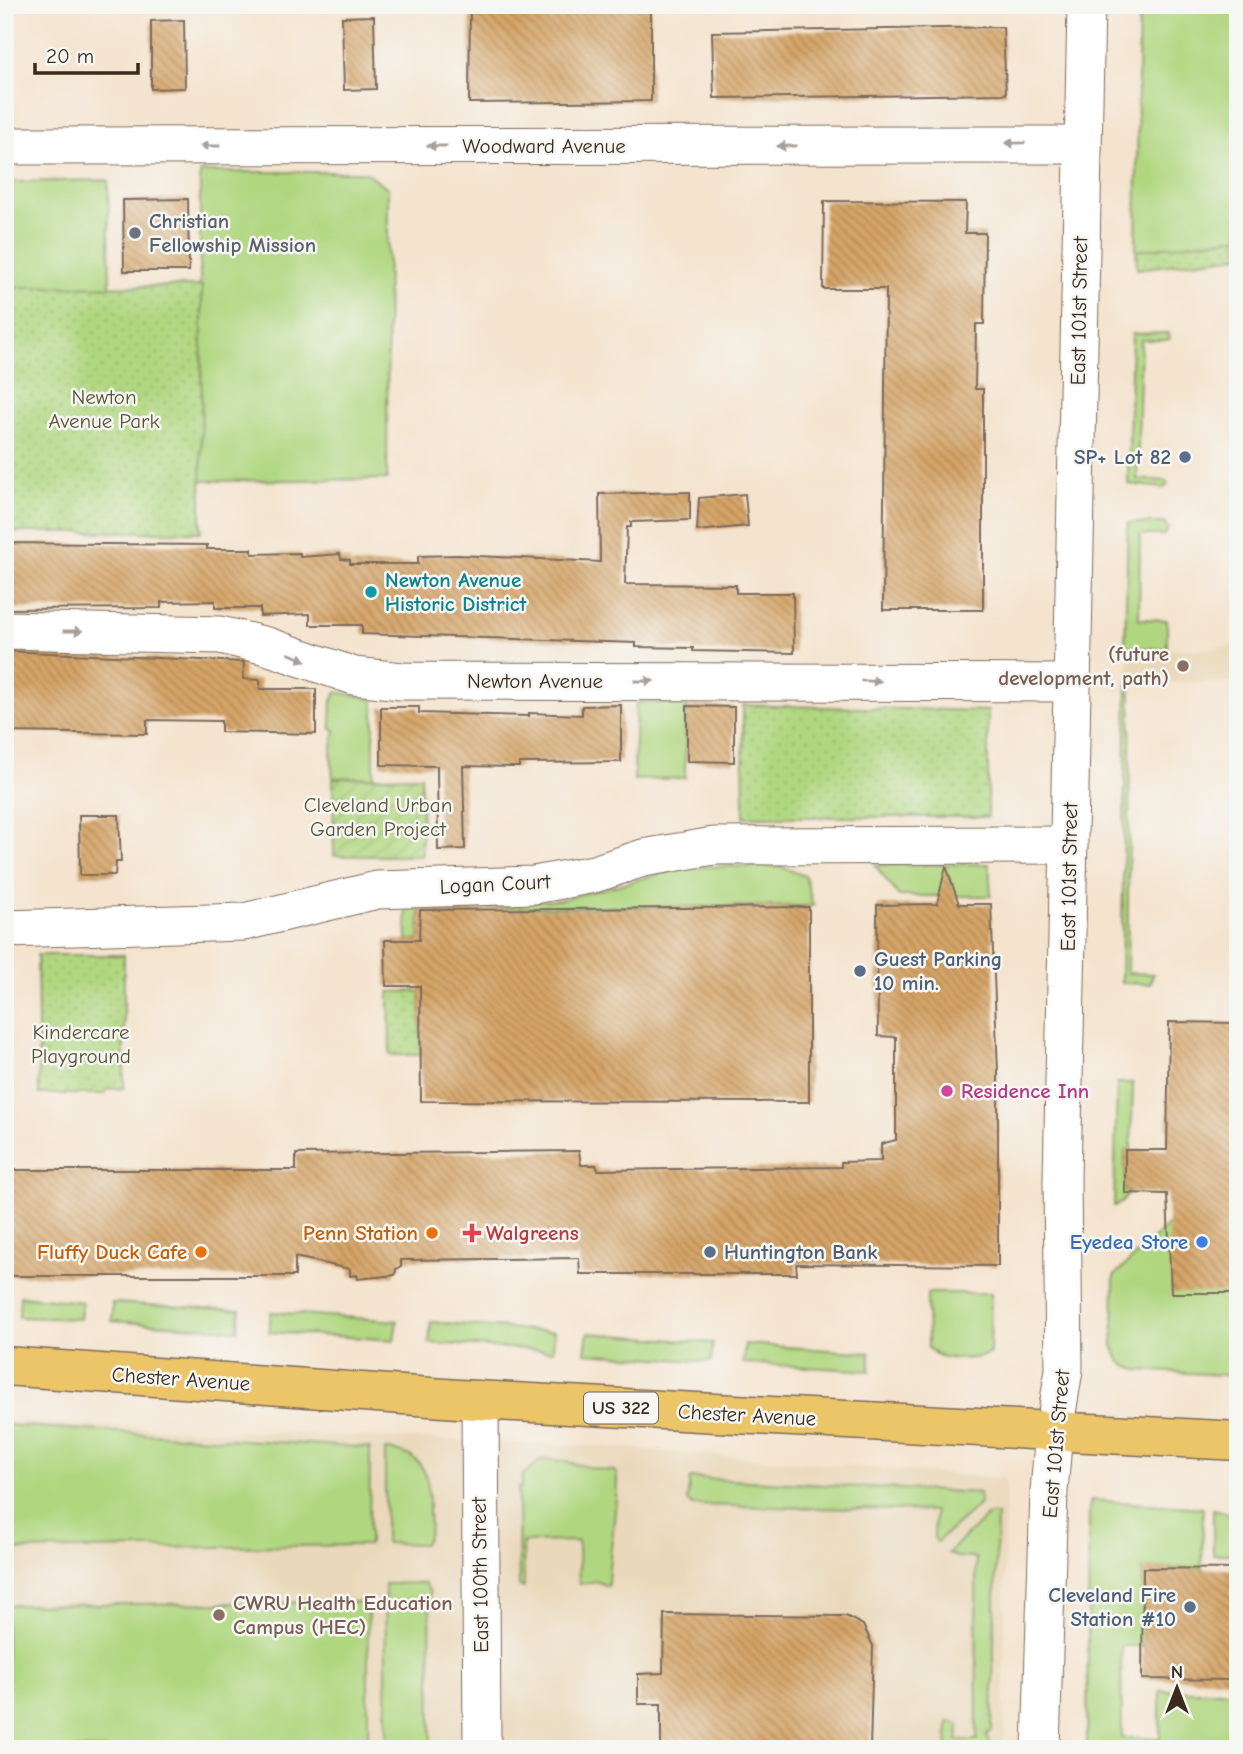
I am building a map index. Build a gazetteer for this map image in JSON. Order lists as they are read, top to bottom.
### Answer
{
  "streets": {
    "main road": ["Chester Avenue", "US 322"],
    "street": [
      "Woodward Avenue",
      "East 101st Street",
      "Newton Avenue",
      "Logan Court",
      "East 100th Street"
    ]
  },
  "crossings": [
    ["Woodward Avenue", "East 101st Street"],
    ["East 101st Street", "Newton Avenue"],
    ["East 101st Street", "Logan Court"],
    ["East 101st Street", "Chester Avenue"],
    ["Chester Avenue", "East 100th Street"]
  ],
  "one_way": ["Woodward Avenue", "Newton Avenue"],
  "parks": ["Newton Avenue Park", "Cleveland Urban Garden Project", "Kindercare Playground"],
  "places": {
    "other": [
      "Christian Fellowship Mission",
      "SP+ Lot 82",
      "Newton Avenue Historic District",
      "(future development, path)",
      "Guest Parking 10 min.",
      "Residence Inn",
      "Penn Station",
      "Eyedea Store",
      "Fluffy Duck Cafe",
      "Huntington Bank",
      "Cleveland Fire Station #10",
      "CWRU Health Education Campus (HEC)"
    ],
    "health": ["Walgreens"]
  },
  "scale_bar": "20 m",
  "north": "top"
}
